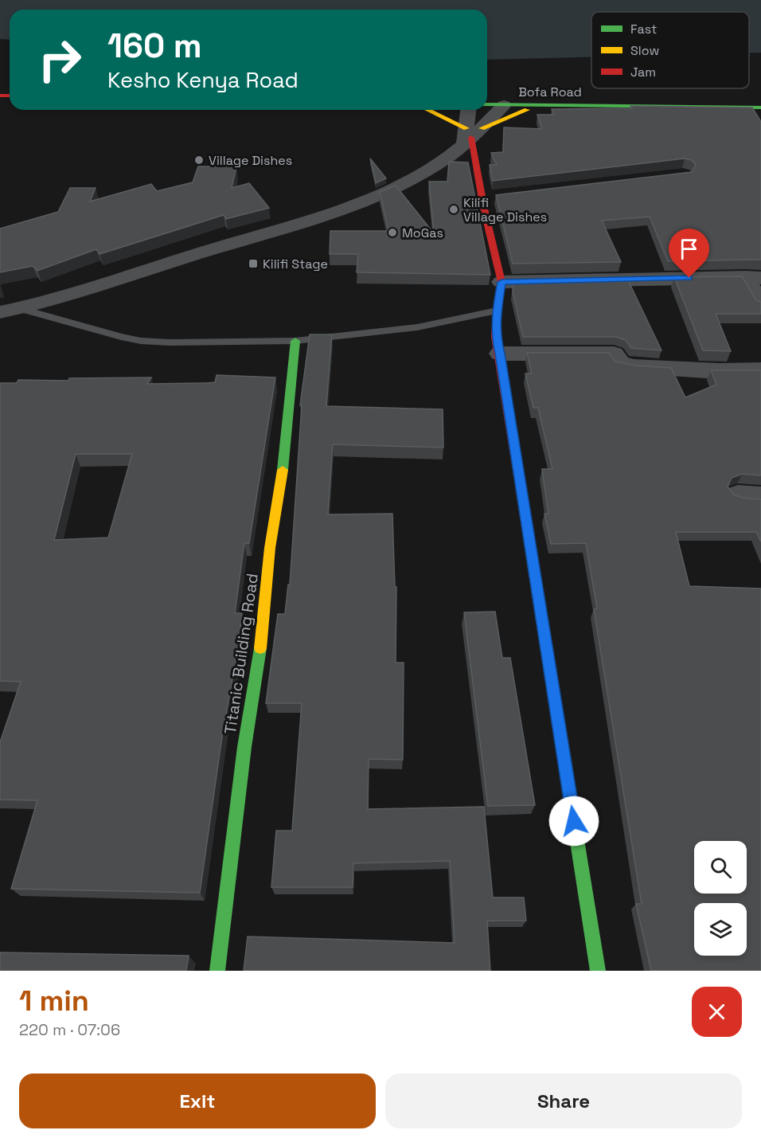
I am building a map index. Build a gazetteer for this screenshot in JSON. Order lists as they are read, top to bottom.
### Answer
{
  "streets": {
    "street": ["Bofa Road", "Titanic Building Road"]
  },
  "places": {
    "other": ["Village Dishes", "Kilifi Village Dishes", "MoGas"],
    "transit": ["Kilifi Stage"]
  },
  "legend": ["Fast", "Slow", "Jam"],
  "page": {
    "turn": ["160 m", "Kesho Kenya Road"],
    "heading": ["1 min", "220 m · 07:06"],
    "buttons": ["Exit", "Share"]
  }
}
